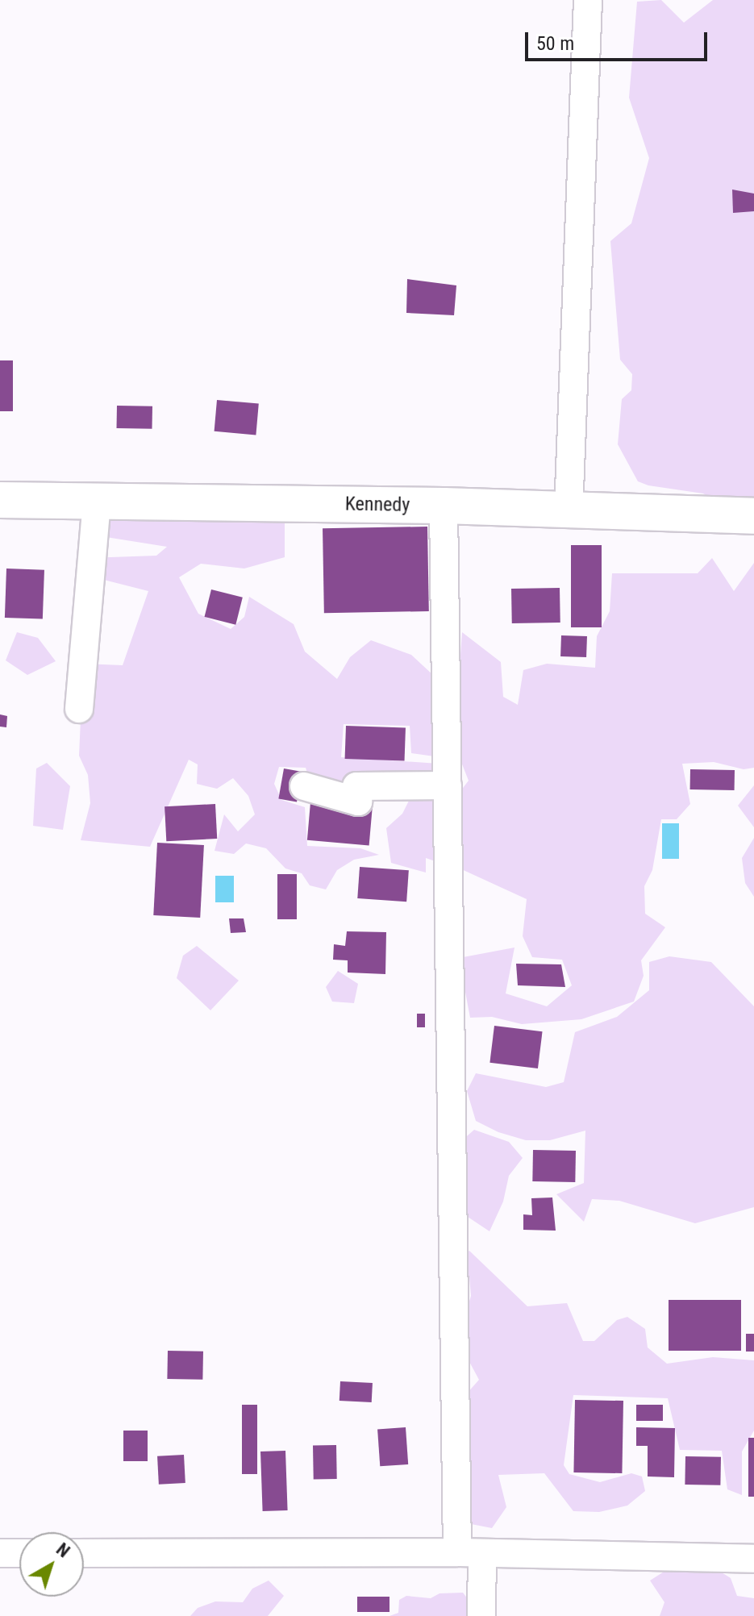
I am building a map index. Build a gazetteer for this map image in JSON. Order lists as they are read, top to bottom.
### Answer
{
  "streets": {
    "main road": ["Kennedy"]
  },
  "scale_bar": "50 m",
  "north": "top right"
}
